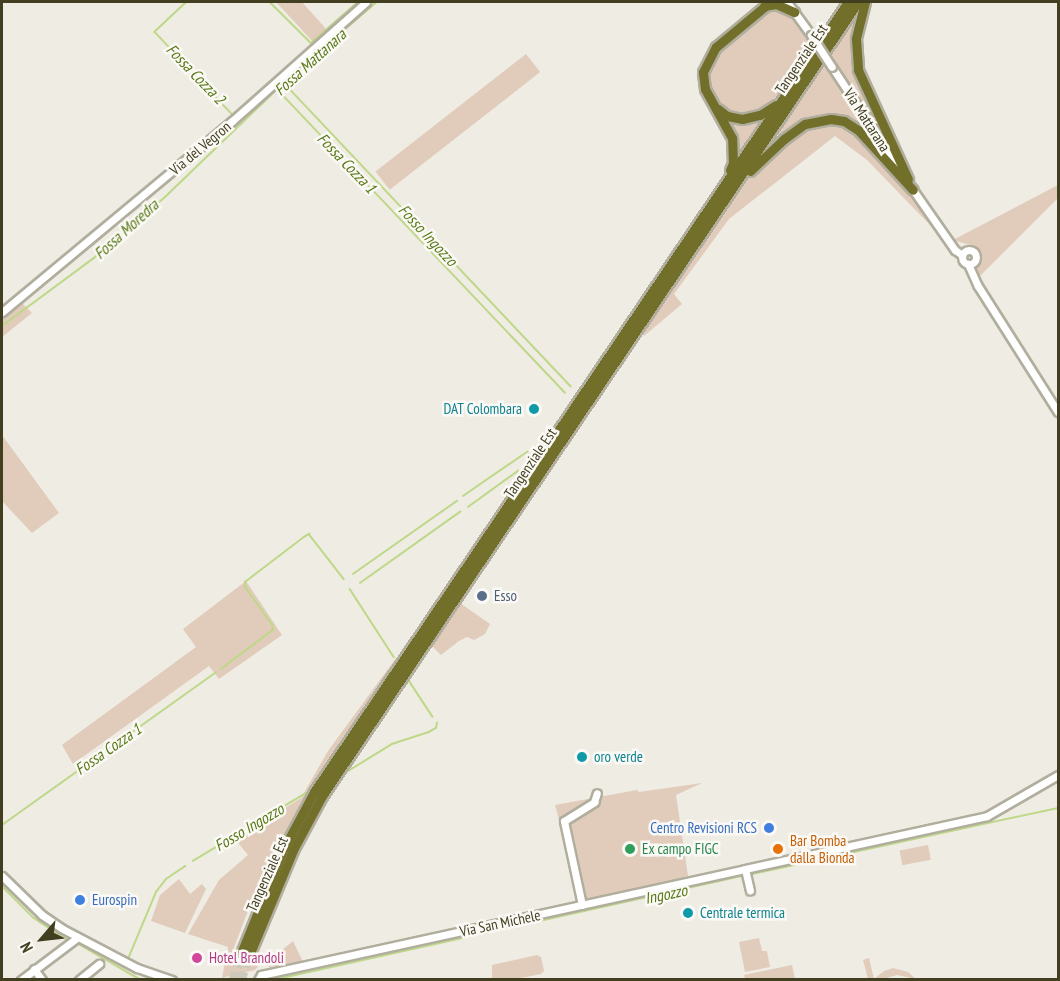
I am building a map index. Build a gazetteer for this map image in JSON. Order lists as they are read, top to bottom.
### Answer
{
  "streets": {
    "highway": ["Tangenziale Est"],
    "street": ["Via Mattarana", "Via del Vegron", "Via San Michele"]
  },
  "water": [
    "Fossa Mattanara",
    "Fossa Cozza 2",
    "Fossa Cozza 1",
    "Fossa Moredra",
    "Fosso Ingozzo",
    "Ingozzo"
  ],
  "places": [
    "DAT Colombara",
    "Esso",
    "oro verde",
    "Centro Revisioni RCS",
    "Ex campo FIGC",
    "Bar Bomba dalla Bionda",
    "Eurospin",
    "Centrale termica",
    "Hotel Brandoli"
  ],
  "north": "bottom left"
}
